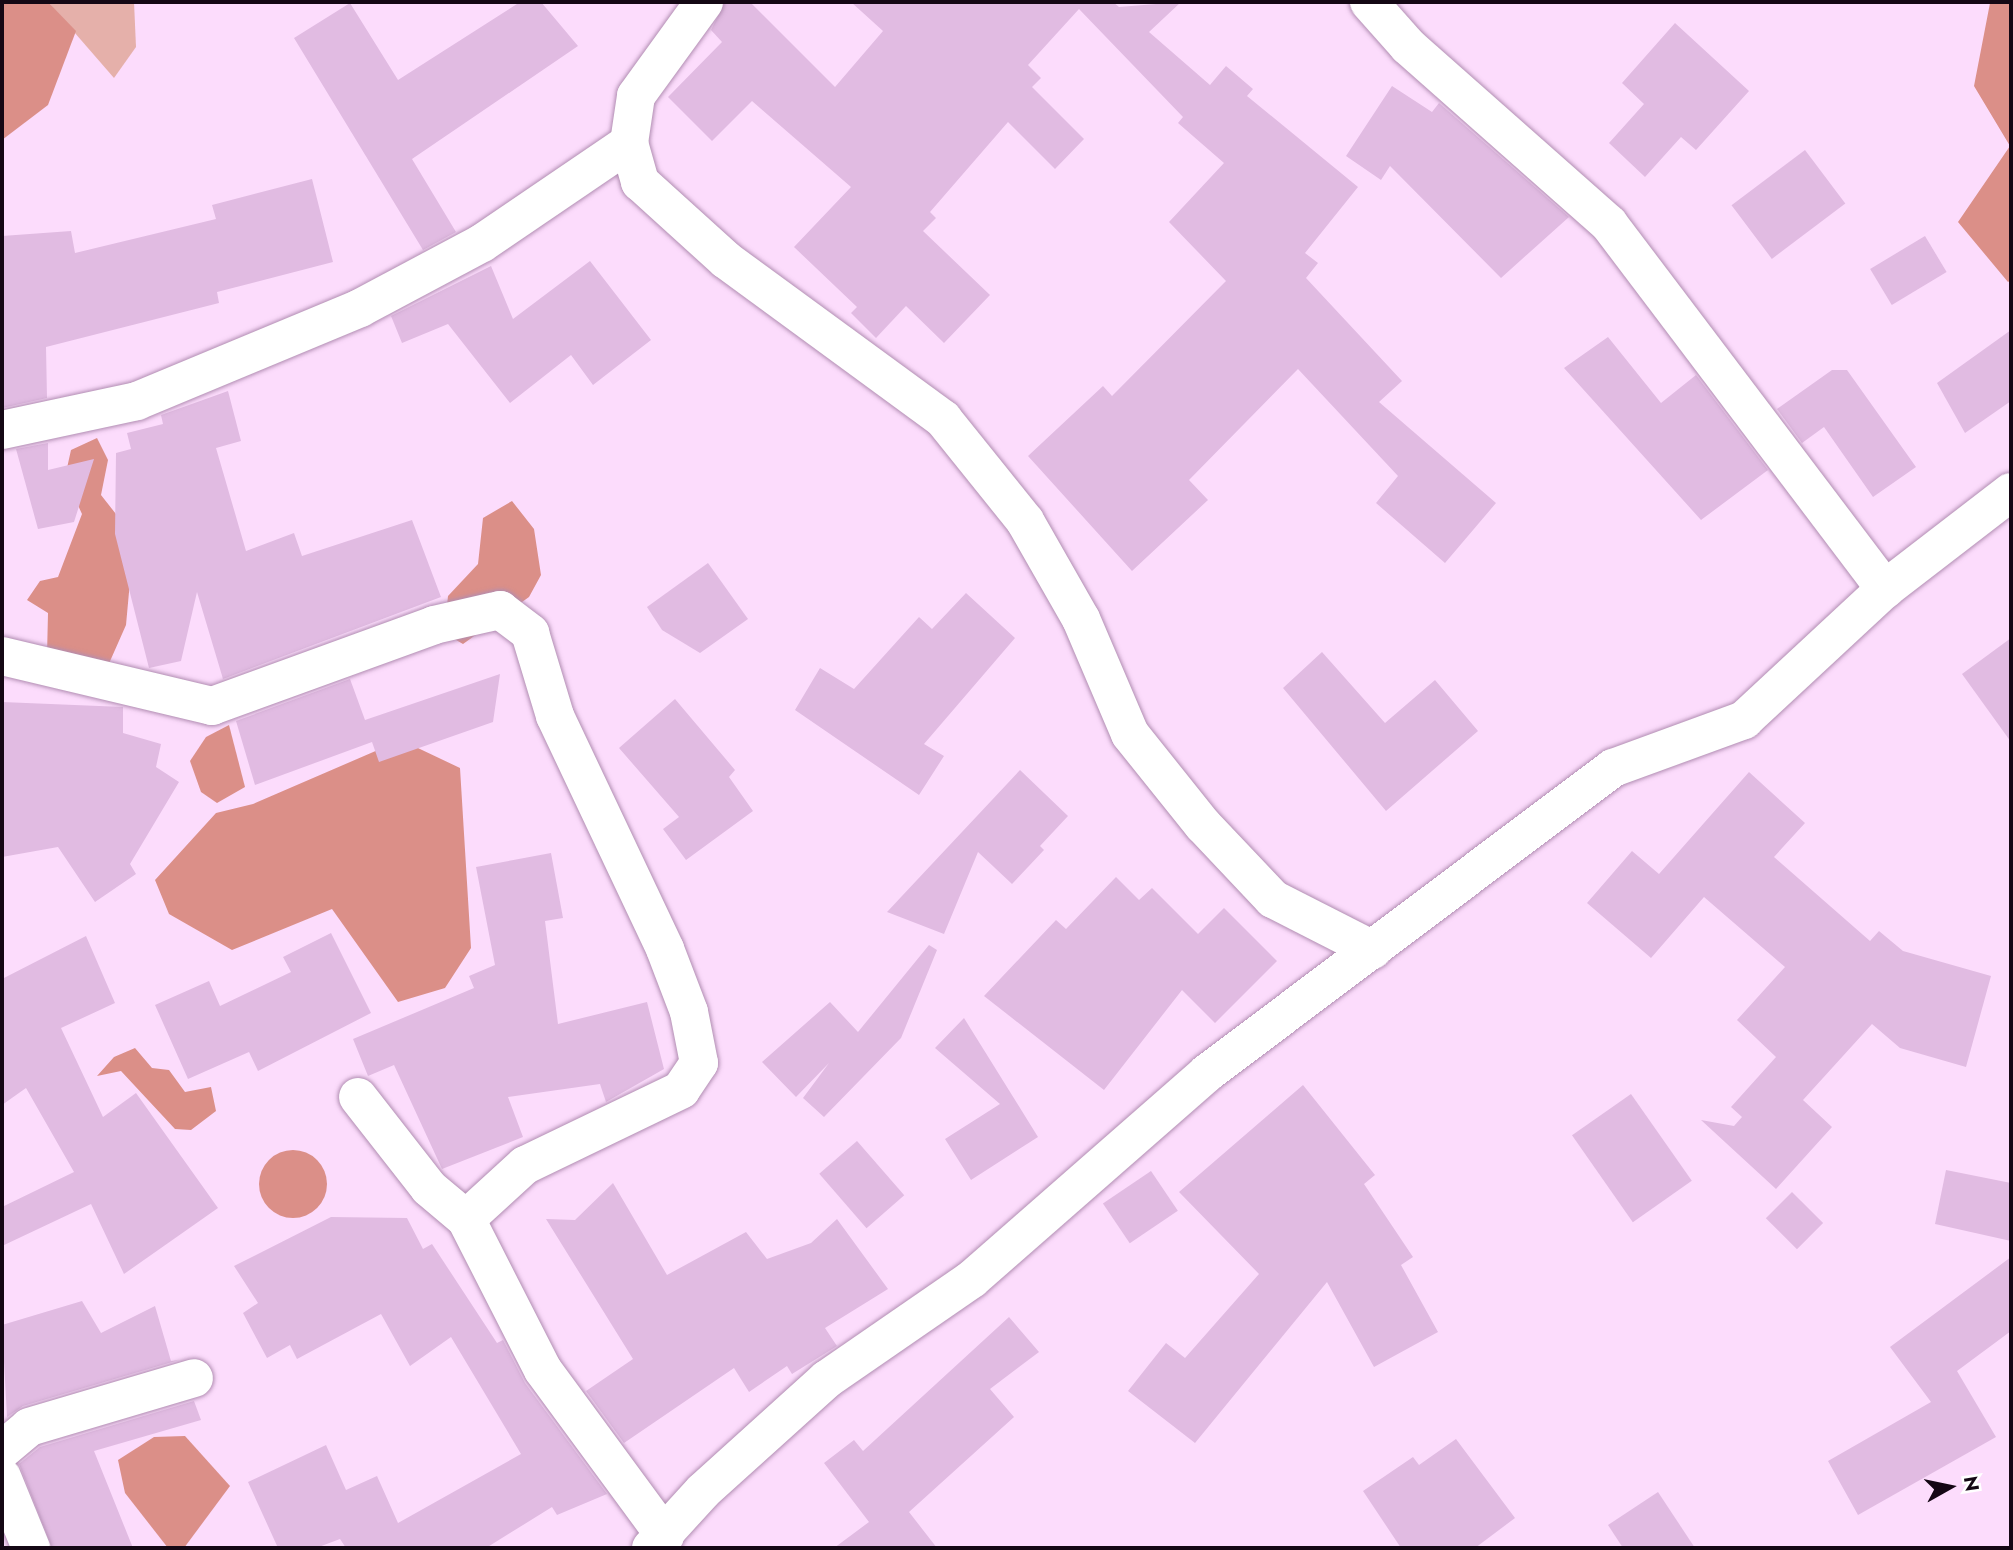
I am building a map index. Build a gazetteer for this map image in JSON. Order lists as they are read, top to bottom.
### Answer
{
  "north": "right"
}
